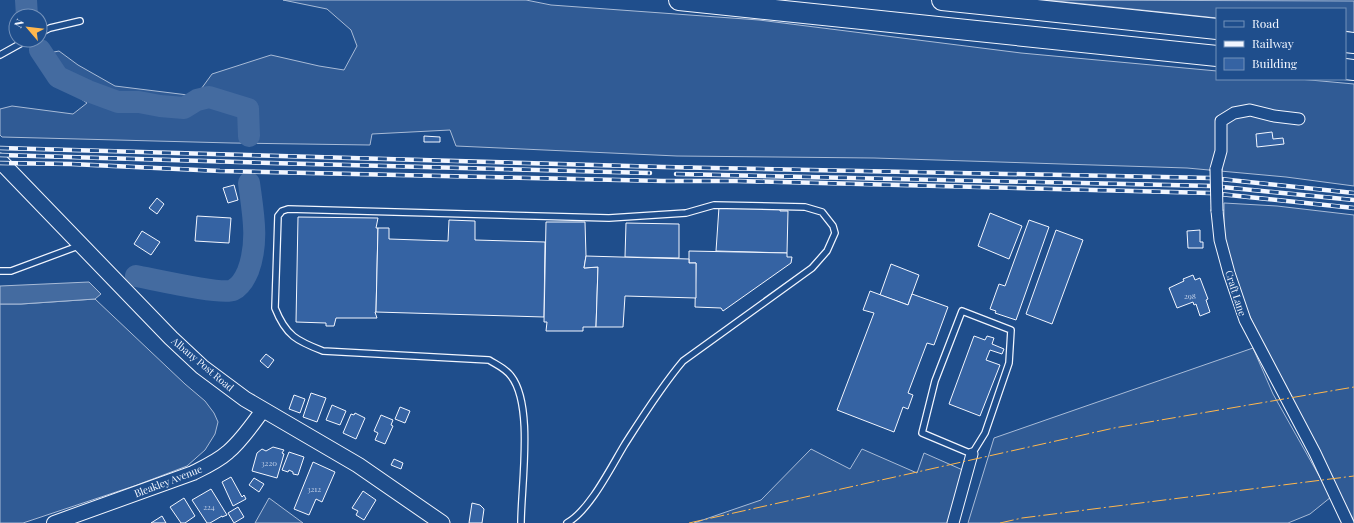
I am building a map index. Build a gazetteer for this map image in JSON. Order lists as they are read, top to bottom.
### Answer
{
  "streets": {
    "main road": ["Albany Post Road"],
    "street": ["Craft Lane", "Bleakley Avenue"]
  },
  "crossings": [
    ["Albany Post Road", "Bleakley Avenue"]
  ],
  "house_numbers": [
    "298",
    "3220",
    "3212",
    "224"
  ],
  "legend": ["Road", "Railway", "Building"],
  "north": "top left"
}
